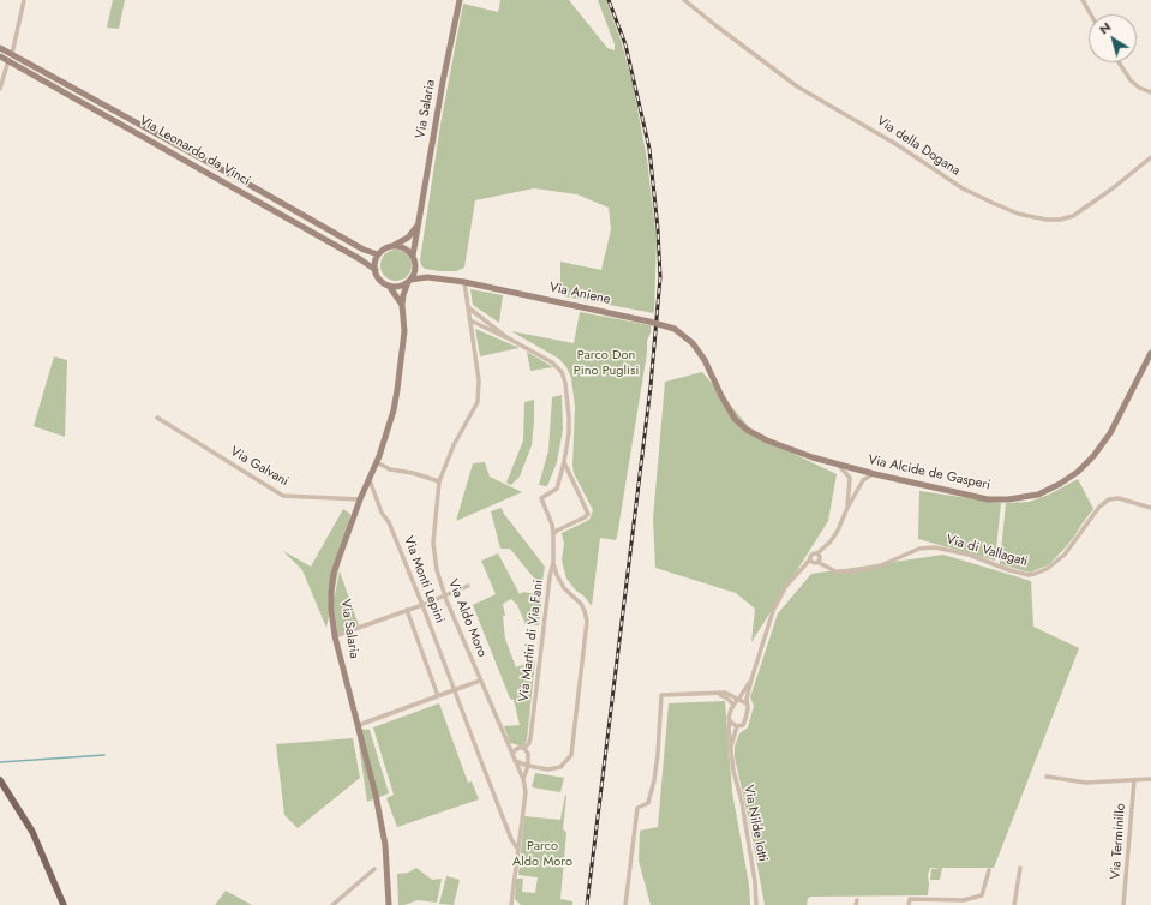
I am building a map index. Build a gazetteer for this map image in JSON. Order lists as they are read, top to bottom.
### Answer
{
  "streets": {
    "main road": [
      "Via Salaria",
      "Via Leonardo da Vinci",
      "Via Aniene",
      "Via Alcide de Gasperi"
    ],
    "street": [
      "Via della Dogana",
      "Via Galvani",
      "Via di Vallagati",
      "Via Monti Lepini",
      "Via Aldo Moro",
      "Via Martiri di Via Fani",
      "Via Nilde Iotti",
      "Via Terminillo"
    ]
  },
  "crossings": [
    ["Via Salaria", "Via Leonardo da Vinci"],
    ["Via Salaria", "Via Aniene"],
    ["Via Salaria", "Via Galvani"],
    ["Via Salaria", "Via Monti Lepini"],
    ["Via Leonardo da Vinci", "Via Aniene"],
    ["Via Aniene", "Via Alcide de Gasperi"],
    ["Via Aniene", "Via Aldo Moro"],
    ["Via di Vallagati", "Via Nilde Iotti"],
    ["Via Monti Lepini", "Via Aldo Moro"]
  ],
  "parks": ["Parco Don Pino Puglisi", "Parco Aldo Moro"],
  "north": "top left"
}
